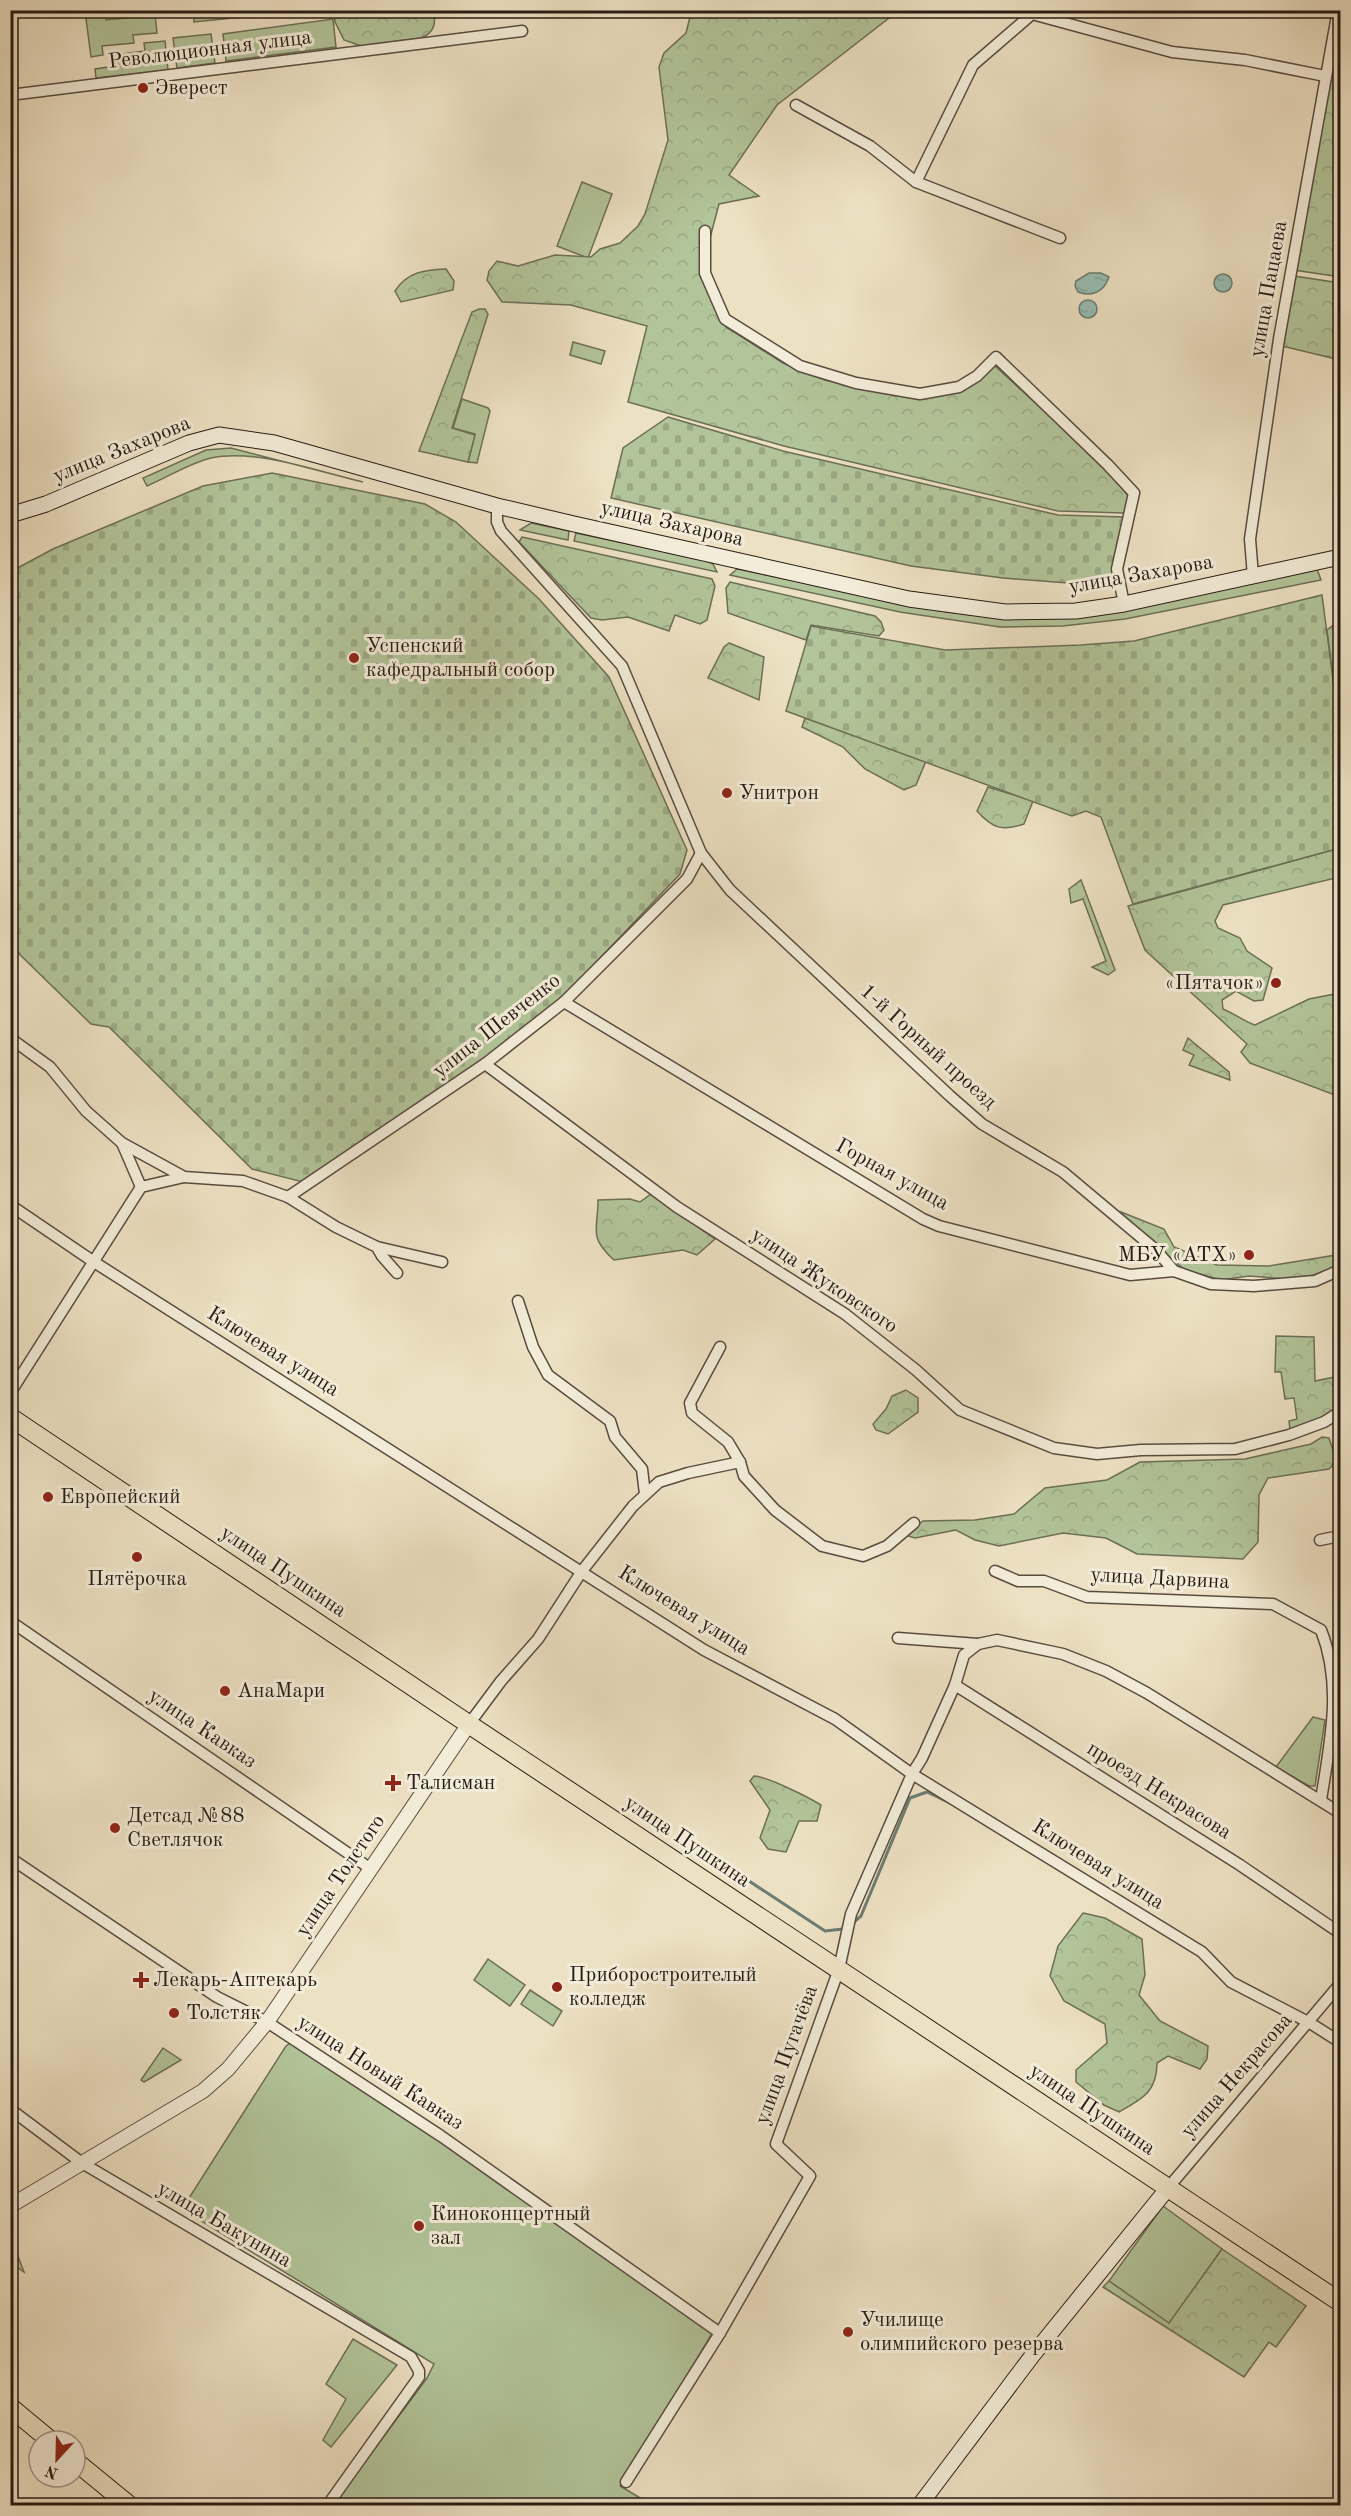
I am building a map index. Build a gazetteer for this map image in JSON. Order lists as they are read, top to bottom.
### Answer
{
  "streets": {
    "main road": ["улица Захарова", "улица Пушкина", "улица Некрасова"],
    "street": [
      "Революционная улица",
      "улица Пацаева",
      "улица Шевченко",
      "1-й Горный проезд",
      "Горная улица",
      "улица Жуковского",
      "Ключевая улица",
      "улица Дарвина",
      "улица Кавказ",
      "проезд Некрасова",
      "улица Толстого",
      "улица Пугачёва",
      "улица Новый Кавказ",
      "улица Бакунина"
    ]
  },
  "crossings": [
    ["улица Пацаева", "улица Захарова"],
    ["улица Захарова", "1-й Горный проезд"],
    ["улица Шевченко", "1-й Горный проезд"],
    ["улица Шевченко", "Горная улица"],
    ["улица Шевченко", "улица Жуковского"],
    ["1-й Горный проезд", "Горная улица"],
    ["Ключевая улица", "улица Толстого"],
    ["Ключевая улица", "улица Пугачёва"],
    ["Ключевая улица", "улица Некрасова"],
    ["улица Пушкина", "улица Толстого"],
    ["улица Пушкина", "улица Пугачёва"],
    ["улица Пушкина", "улица Некрасова"],
    ["улица Кавказ", "улица Толстого"],
    ["проезд Некрасова", "улица Пугачёва"],
    ["улица Толстого", "улица Новый Кавказ"],
    ["улица Толстого", "улица Бакунина"],
    ["улица Пугачёва", "улица Новый Кавказ"]
  ],
  "places": {
    "other": [
      "Эверест",
      "Успенский кафедральный собор",
      "Унитрон",
      "«Пятачок»",
      "МБУ «АТХ»",
      "Европейский",
      "Пятёрочка",
      "АнаМари",
      "Детсад №88 Светлячок",
      "Приборостроителый колледж",
      "Толстяк",
      "Киноконцертный зал",
      "Училище олимпийского резерва"
    ],
    "health": ["Талисман", "Лекарь-Аптекарь"]
  },
  "north": "bottom"
}
